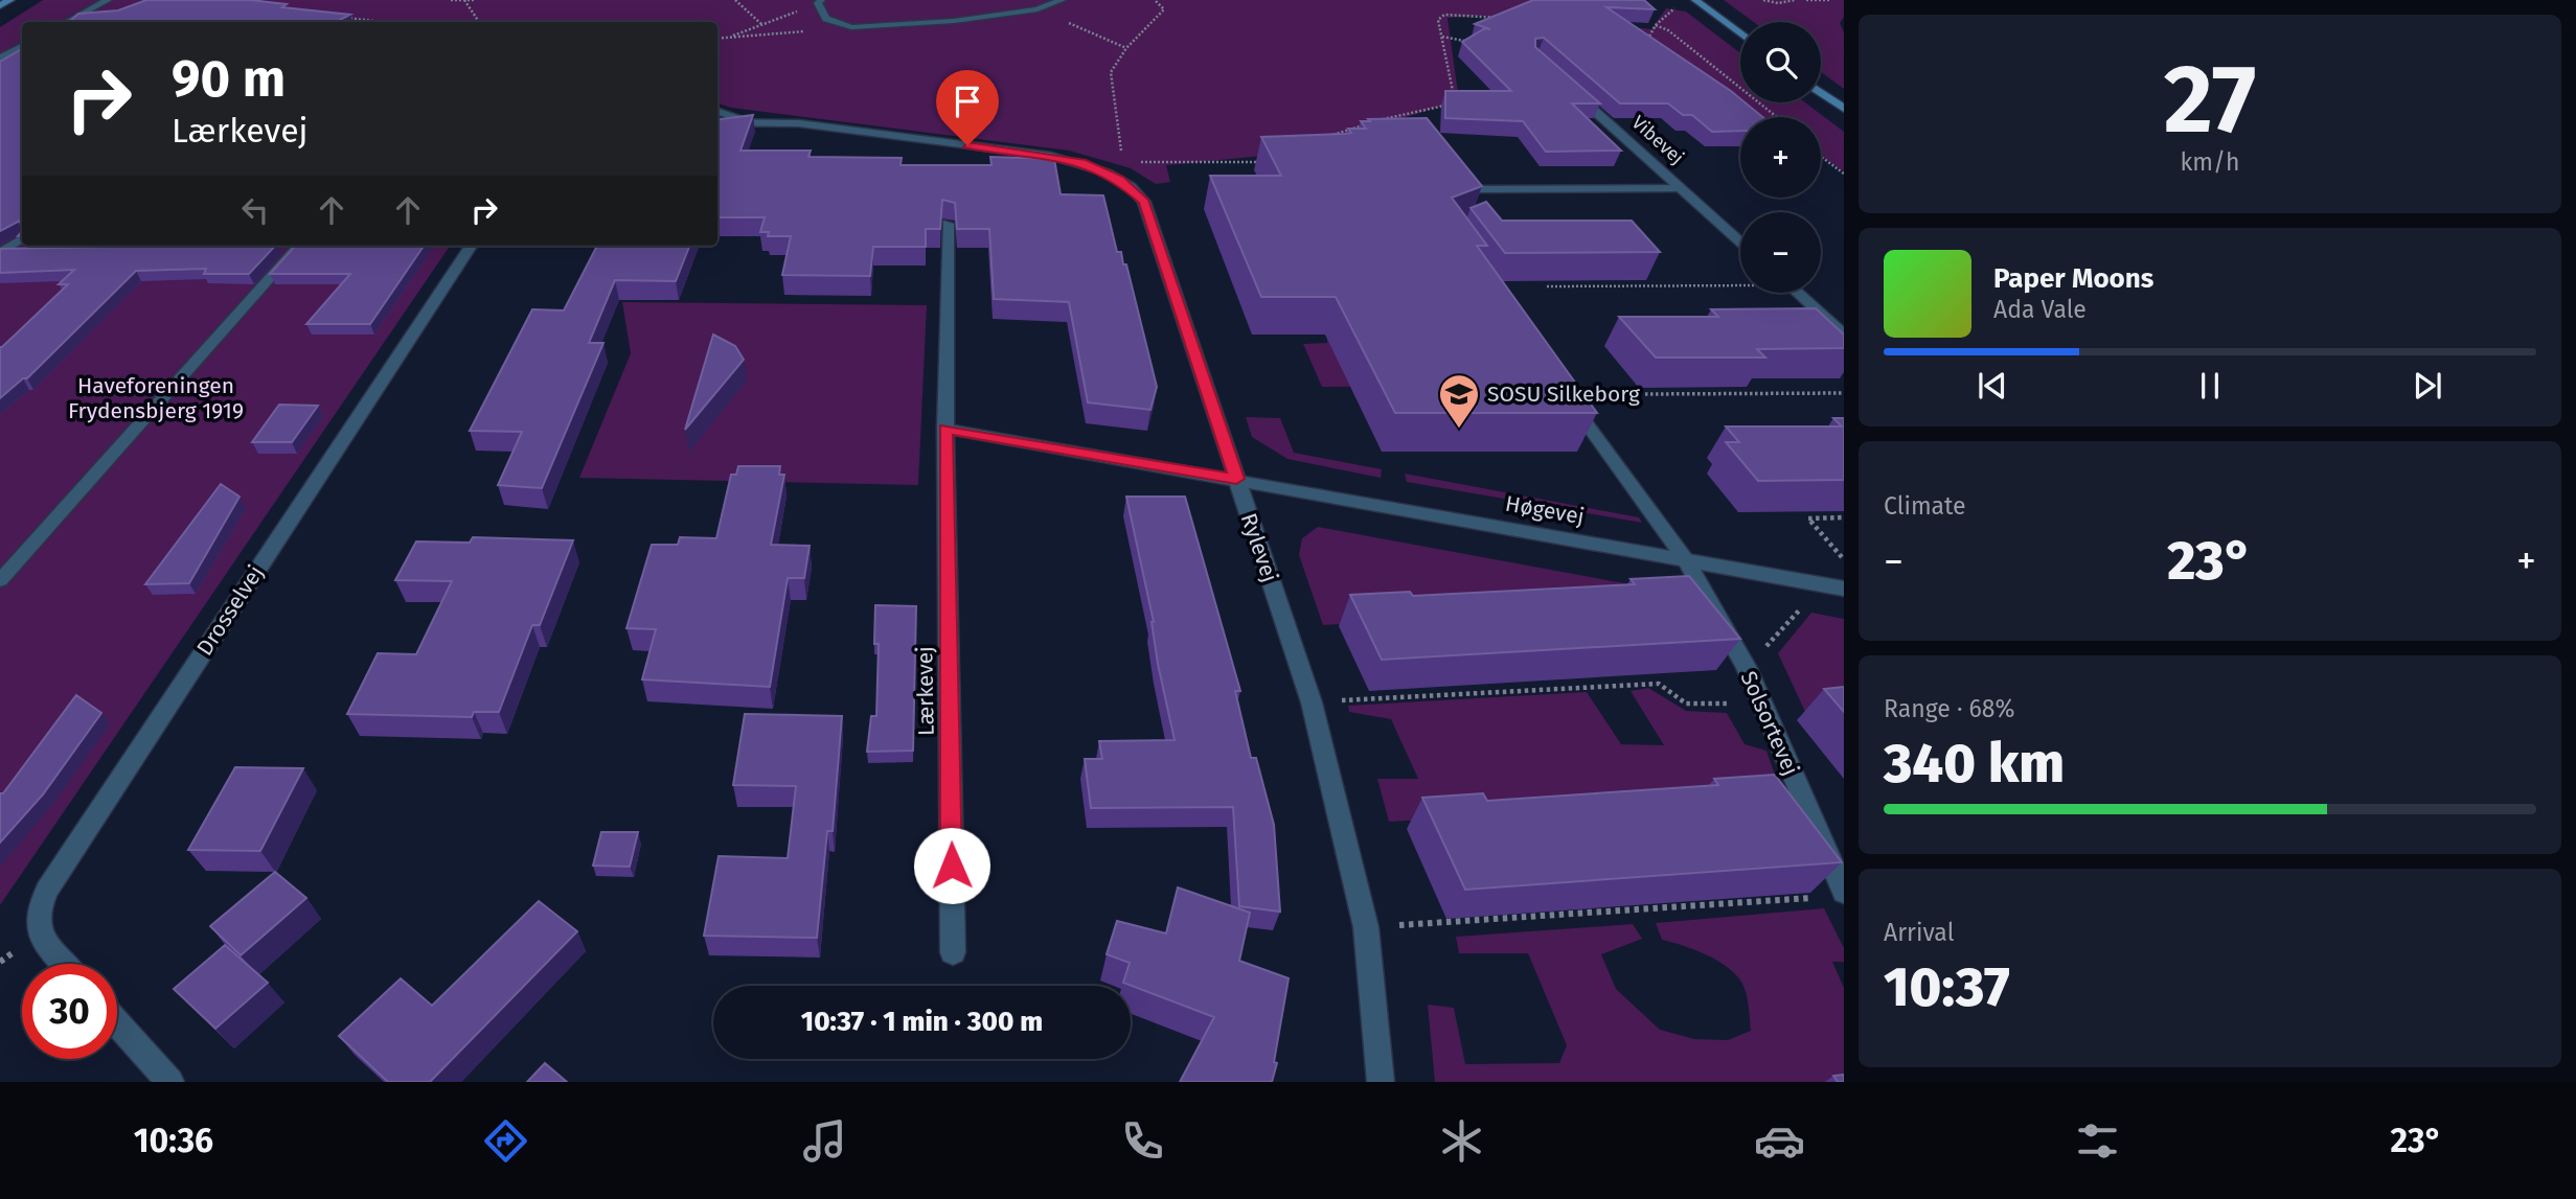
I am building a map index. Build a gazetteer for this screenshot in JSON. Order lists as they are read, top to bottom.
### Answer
{
  "streets": {
    "street": [
      "Vibevej",
      "Høgevej",
      "Rylevej",
      "Drosselvej",
      "Lærkevej",
      "Solsortevej"
    ]
  },
  "crossings": [
    ["Høgevej", "Rylevej"],
    ["Høgevej", "Solsortevej"]
  ],
  "parks": ["Haveforeningen Frydensbjerg 1919"],
  "places": {
    "school or university": ["SOSU Silkeborg"]
  },
  "page": {
    "tile": [
      ["27", "km/h"],
      "Climate",
      ["Range · 68%", "340 km"],
      ["Arrival", "10:37"]
    ],
    "map_buttons": ["+", "−"],
    "turn": ["90 m", "Lærkevej"],
    "song": ["Paper Moons", "Ada Vale"],
    "heat": ["−", "23°", "+"],
    "limit": "30",
    "trip": "10:37 · 1 min · 300 m",
    "tabs": ["10:36", "23°"]
  }
}
